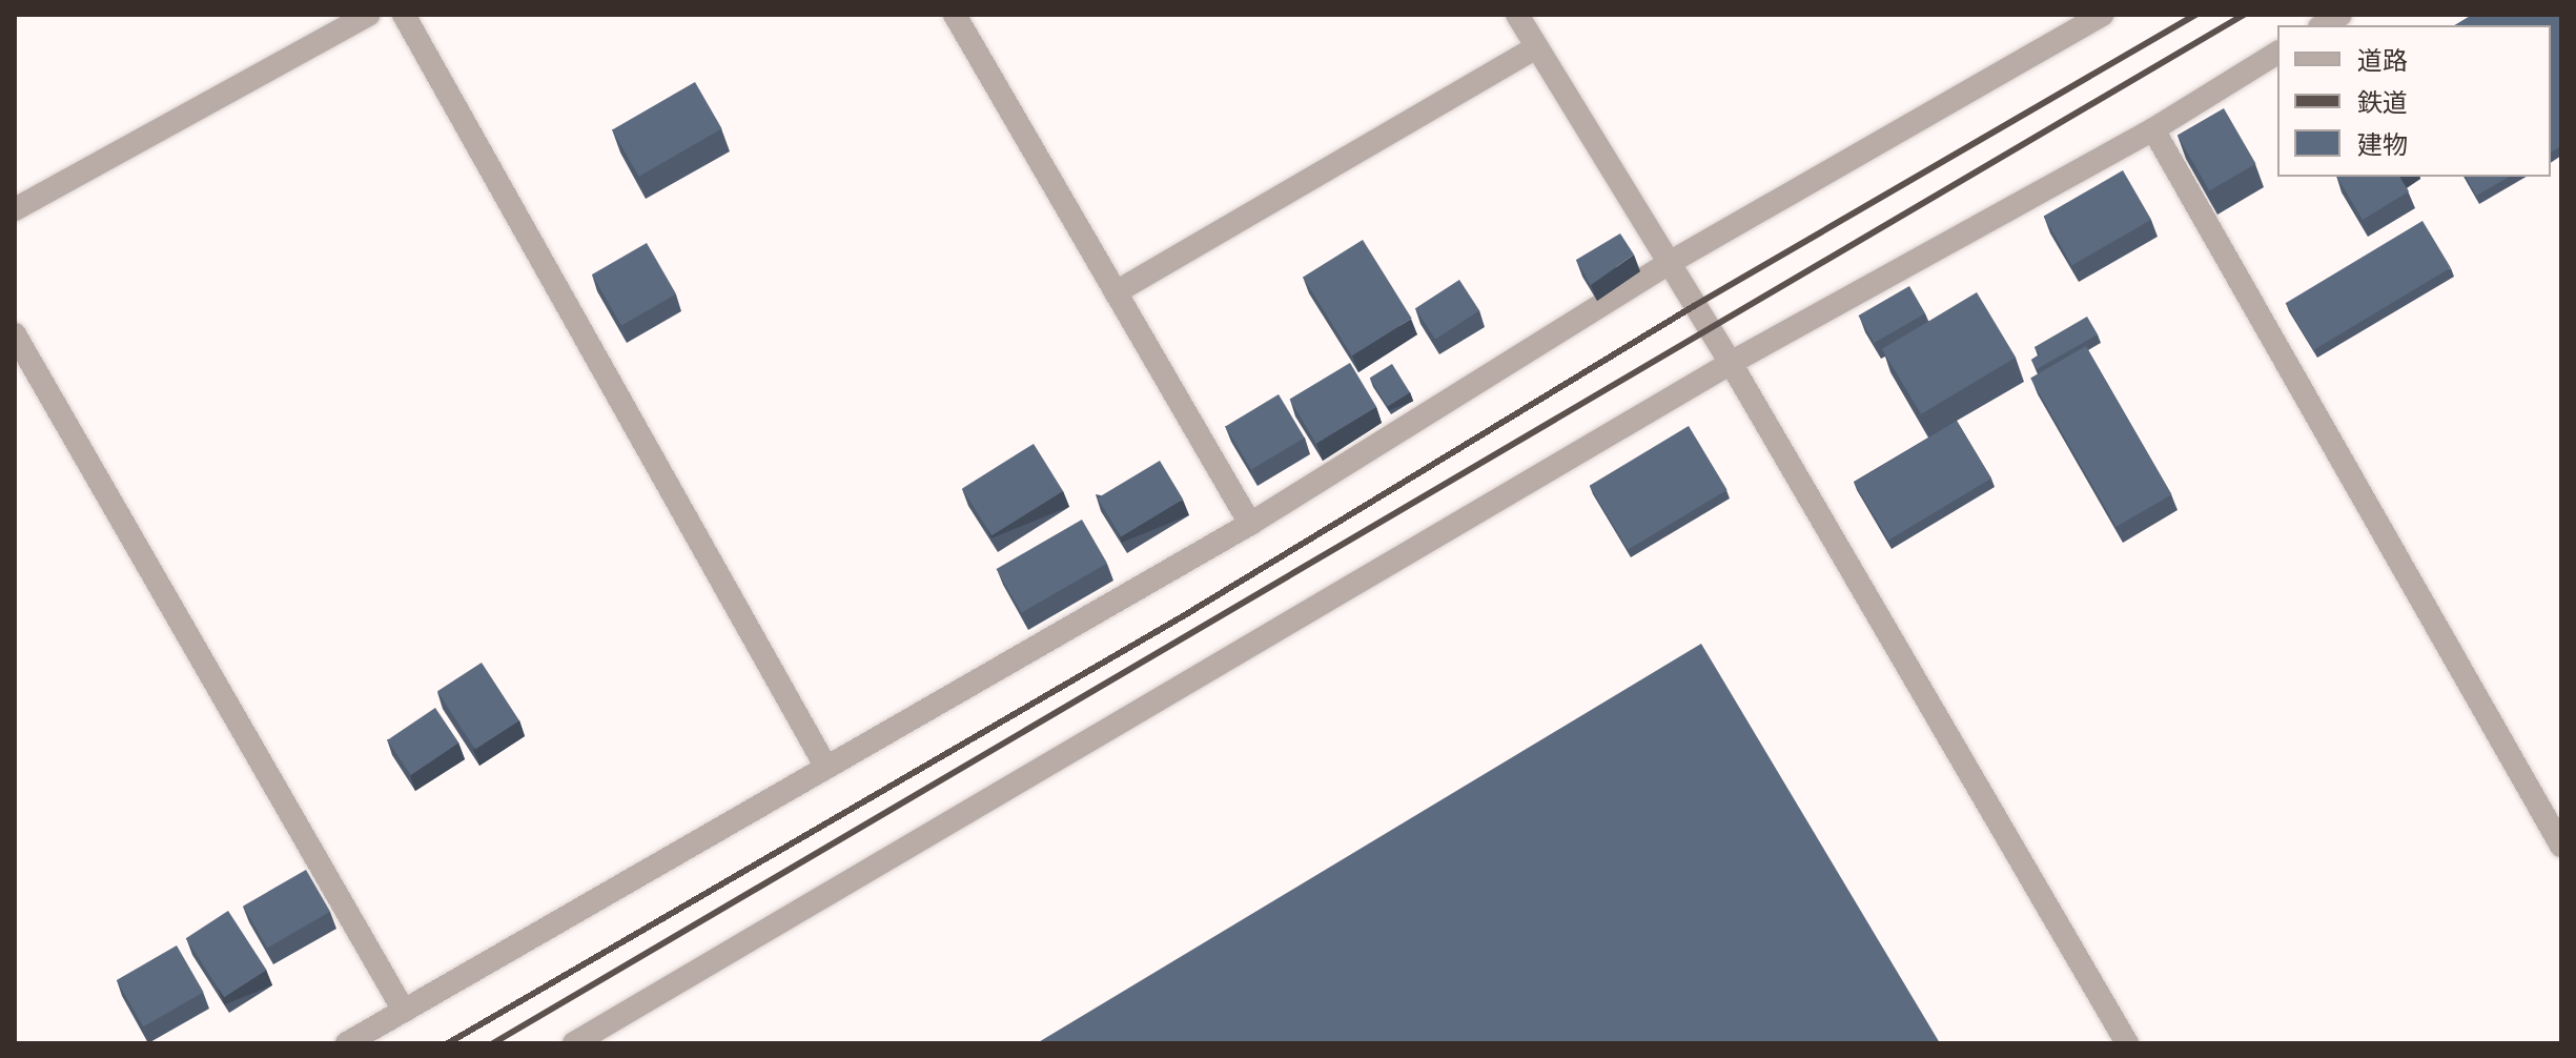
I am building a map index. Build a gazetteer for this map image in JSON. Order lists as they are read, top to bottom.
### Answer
{
  "legend": ["道路", "鉄道", "建物"]
}
